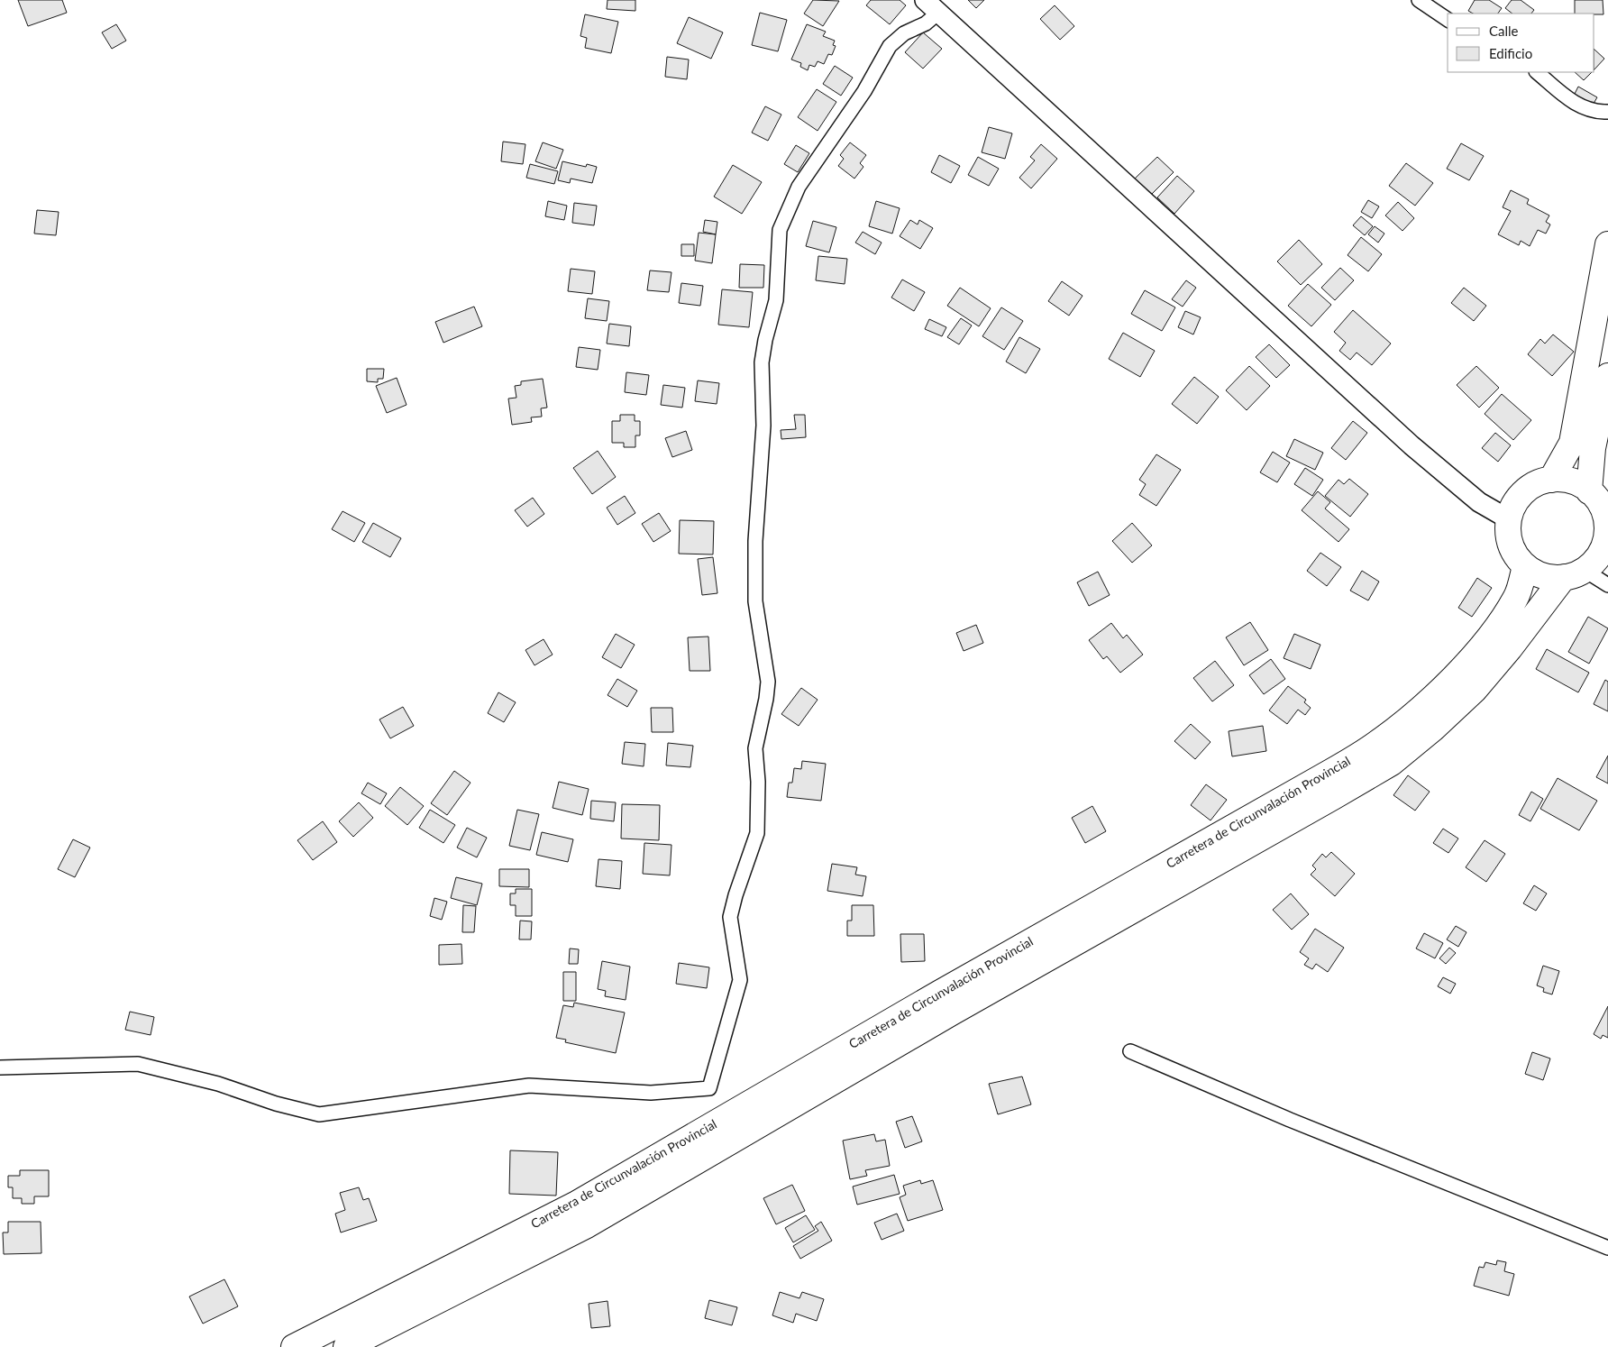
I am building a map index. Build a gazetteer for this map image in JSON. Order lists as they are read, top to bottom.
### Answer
{
  "streets": {
    "highway": ["Carretera de Circunvalación Provincial"]
  },
  "legend": ["Calle", "Edificio"]
}
